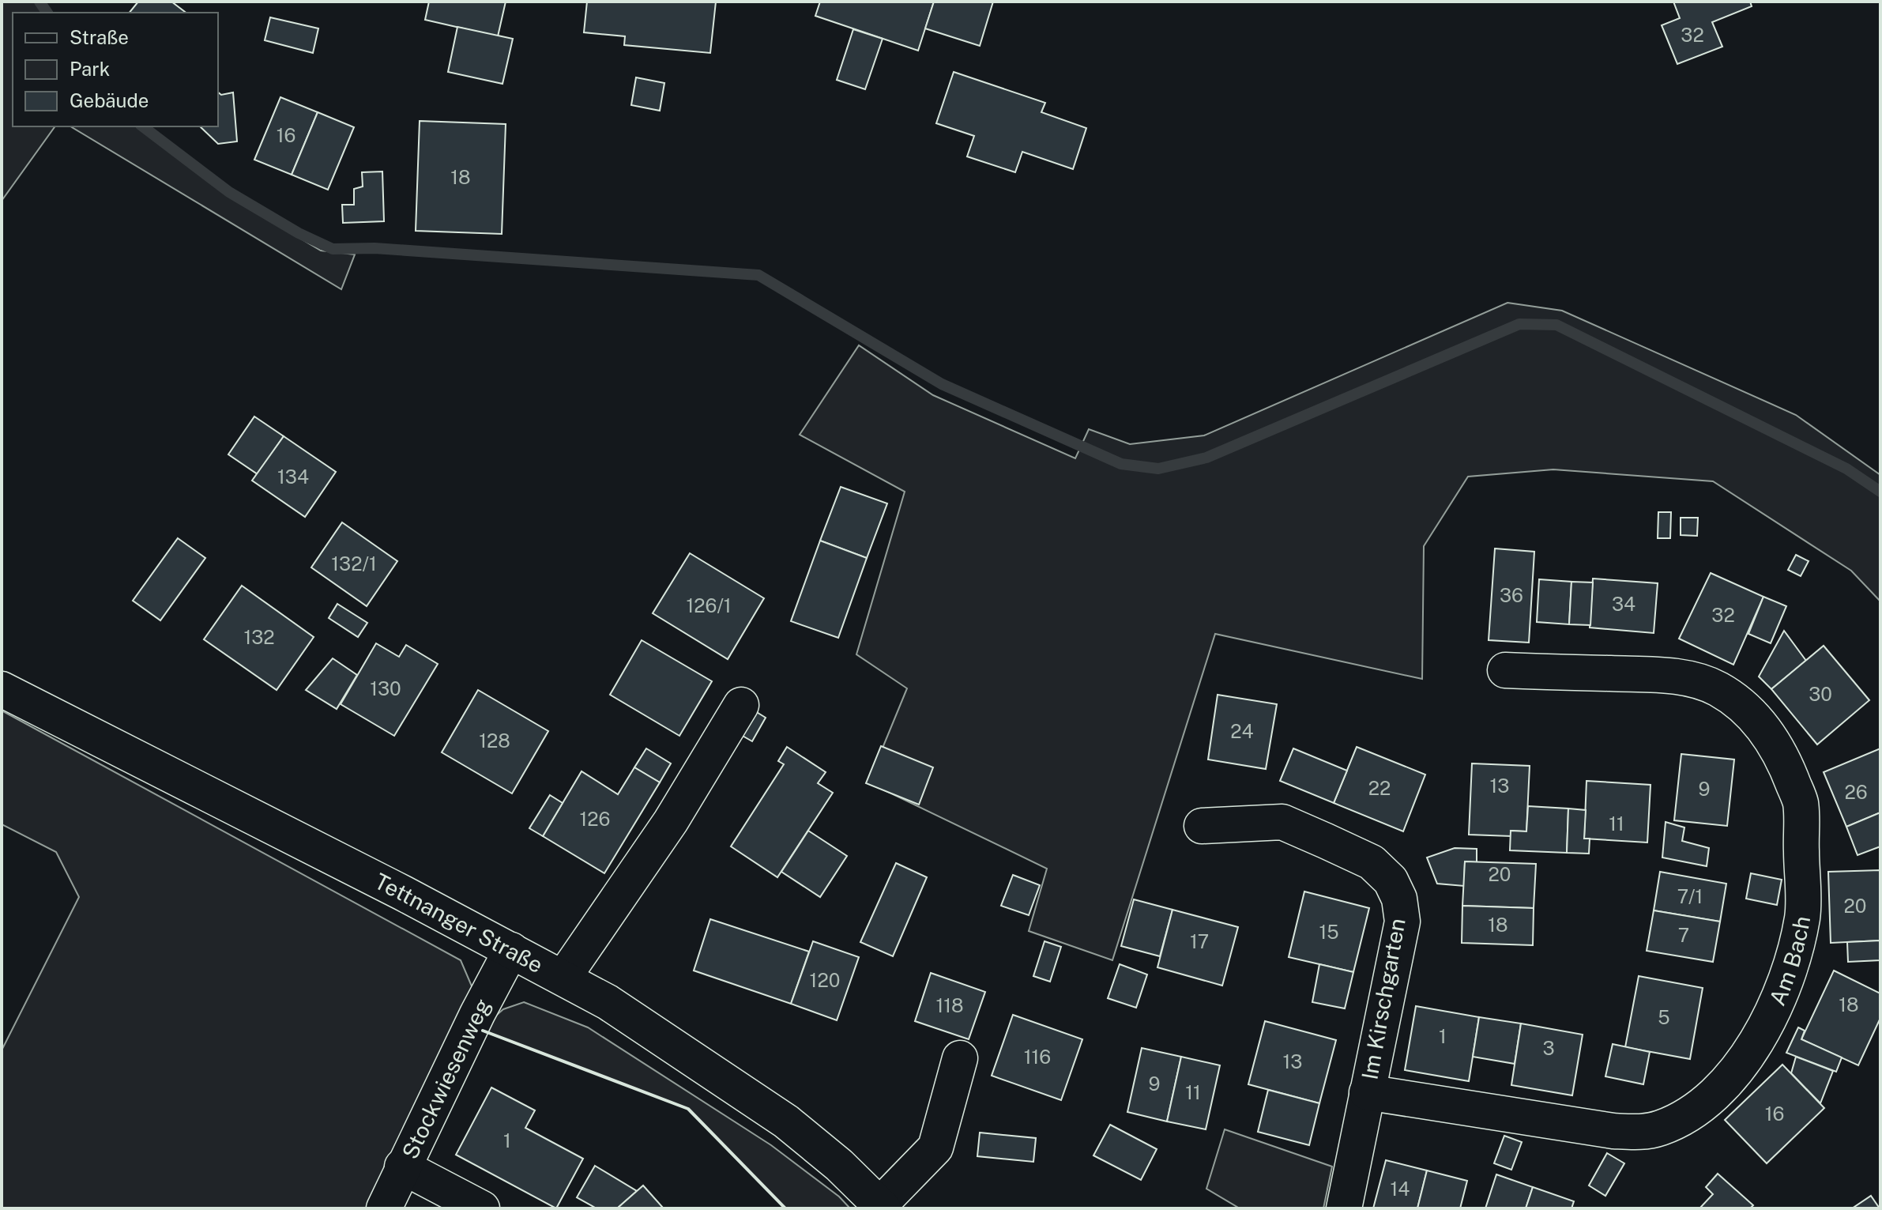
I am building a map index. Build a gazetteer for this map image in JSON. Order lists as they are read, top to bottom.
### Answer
{
  "streets": {
    "street": [
      "Tettnanger Straße",
      "Am Bach",
      "Im Kirschgarten",
      "Stockwiesenweg"
    ]
  },
  "crossings": [
    ["Tettnanger Straße", "Stockwiesenweg"],
    ["Am Bach", "Im Kirschgarten"]
  ],
  "house_numbers": [
    "32",
    "16",
    "18",
    "134",
    "132/1",
    "36",
    "34",
    "126/1",
    "32",
    "132",
    "130",
    "30",
    "24",
    "128",
    "13",
    "22",
    "9",
    "26",
    "126",
    "11",
    "20",
    "7/1",
    "20",
    "18",
    "15",
    "7",
    "17",
    "120",
    "18",
    "118",
    "5",
    "1",
    "3",
    "116",
    "13",
    "9",
    "11",
    "16",
    "1",
    "14"
  ],
  "legend": ["Straße", "Park", "Gebäude"]
}
